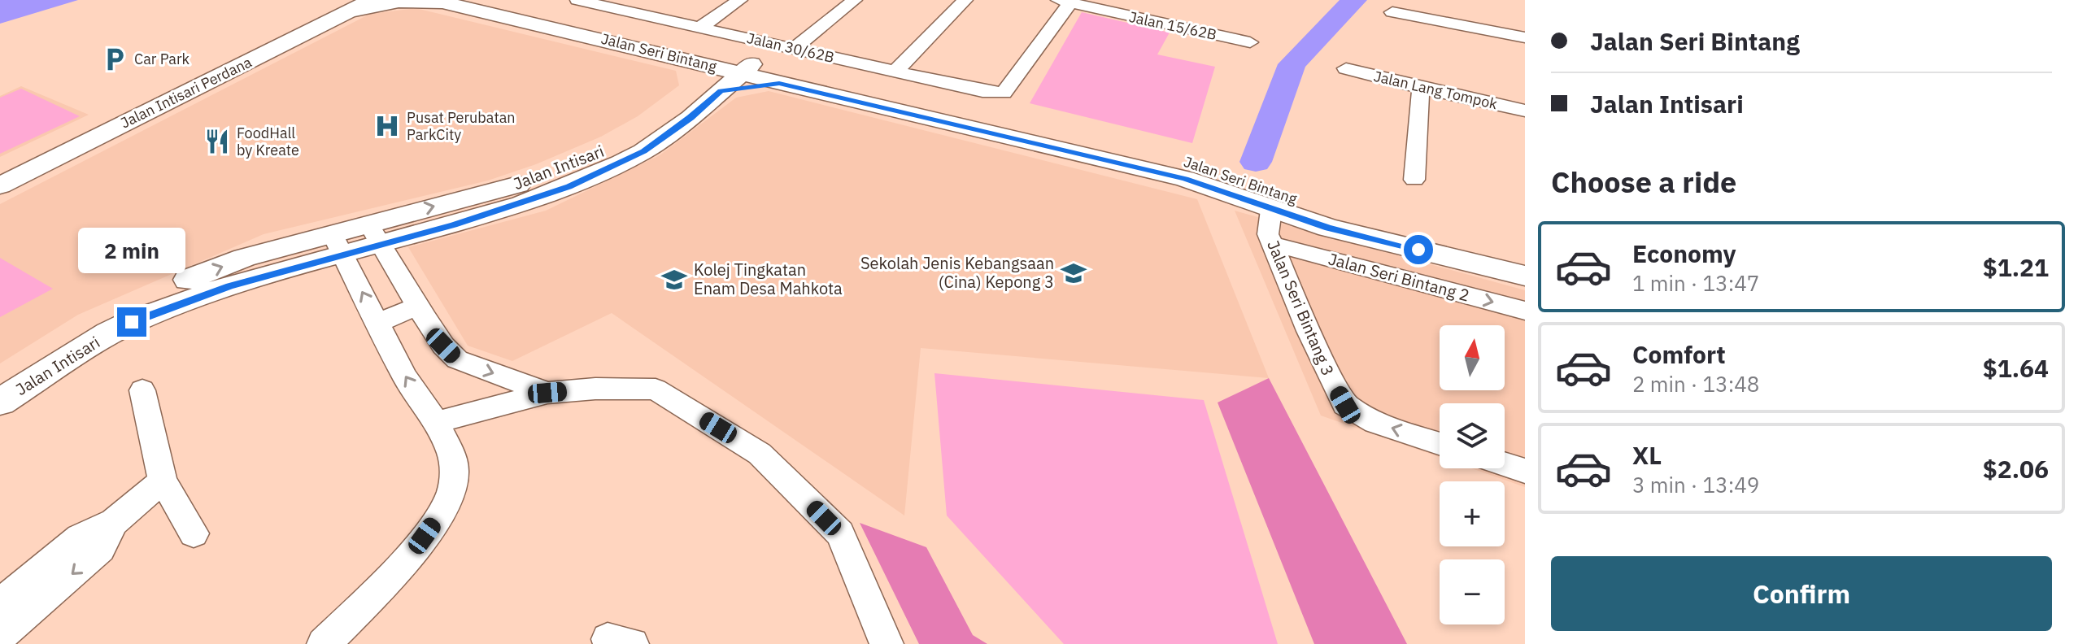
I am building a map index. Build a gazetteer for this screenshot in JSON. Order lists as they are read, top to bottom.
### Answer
{
  "streets": {
    "street": [
      "Jalan 15/62B",
      "Jalan 30/62B",
      "Jalan Seri Bintang",
      "Jalan Lang Tompok",
      "Jalan Intisari Perdana",
      "Jalan Intisari",
      "Jalan Seri Bintang 2",
      "Jalan Seri Bintang 3"
    ]
  },
  "crossings": [
    ["Jalan 15/62B", "Jalan 30/62B"],
    ["Jalan Seri Bintang", "Jalan Intisari Perdana"],
    ["Jalan Seri Bintang", "Jalan Intisari"],
    ["Jalan Seri Bintang", "Jalan Seri Bintang 3"],
    ["Jalan Seri Bintang 2", "Jalan Seri Bintang 3"]
  ],
  "one_way": ["Jalan Seri Bintang 2", "Jalan Seri Bintang 3"],
  "places": {
    "parking": ["Car Park"],
    "hospital": ["Pusat Perubatan ParkCity"],
    "restaurant": ["FoodHall by Kreate"],
    "school or university": ["Sekolah Jenis Kebangsaan (Cina) Kepong 3", "Kolej Tingkatan Enam Desa Mahkota"]
  },
  "north": "top",
  "page": {
    "banner": ["Jalan Seri Bintang", "Jalan Intisari"],
    "heading": "Choose a ride",
    "list": [
      {
        "name": "Economy",
        "note": "1 min · 13:47",
        "value": "$1.21"
      },
      {
        "name": "Comfort",
        "note": "2 min · 13:48",
        "value": "$1.64"
      },
      {
        "name": "XL",
        "note": "3 min · 13:49",
        "value": "$2.06"
      }
    ],
    "bubble": "2 min",
    "map_buttons": ["+", "−"],
    "buttons": "Confirm"
  }
}
